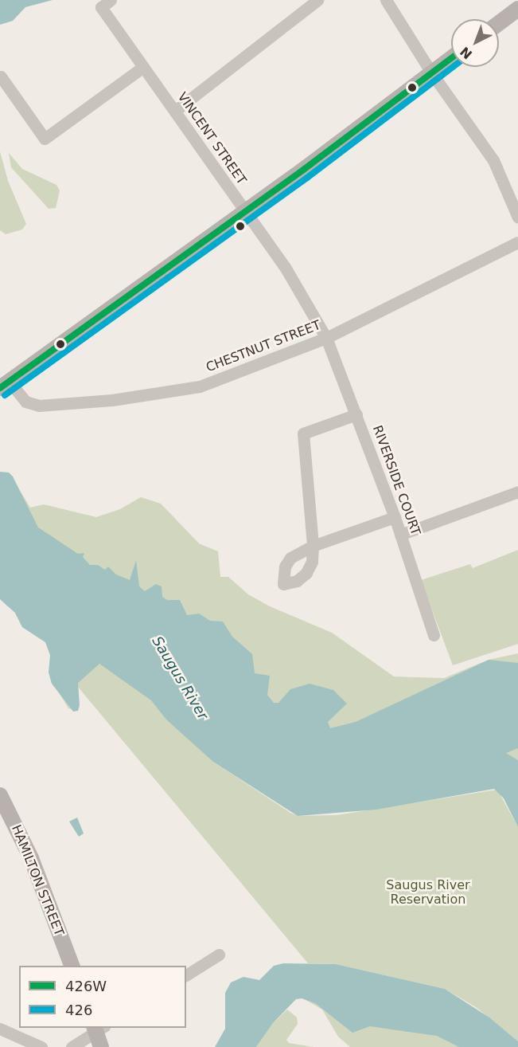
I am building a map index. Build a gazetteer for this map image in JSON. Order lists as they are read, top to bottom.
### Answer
{
  "streets": {
    "main road": ["HAMILTON STREET"],
    "street": ["VINCENT STREET", "CHESTNUT STREET", "RIVERSIDE COURT"]
  },
  "crossings": [
    ["VINCENT STREET", "CHESTNUT STREET"],
    ["VINCENT STREET", "RIVERSIDE COURT"],
    ["CHESTNUT STREET", "RIVERSIDE COURT"]
  ],
  "water": ["Saugus River"],
  "parks": ["Saugus River Reservation"],
  "lines": ["transit line 426W", "transit line 426"],
  "legend": ["426W", "426"],
  "north": "bottom left"
}
